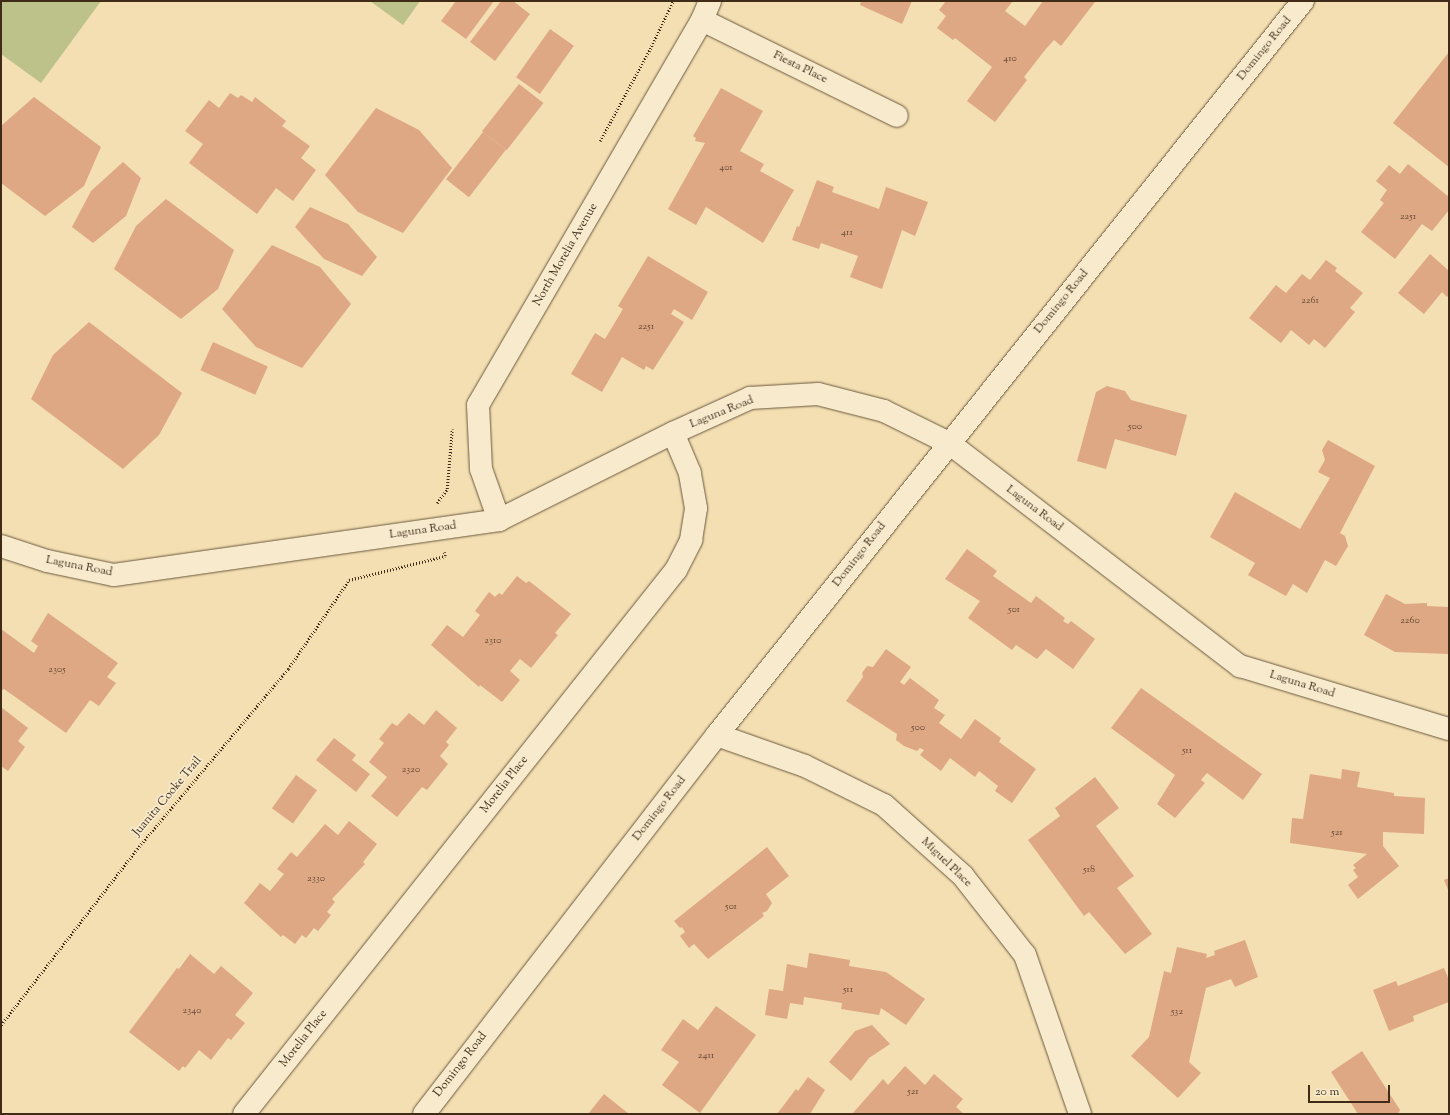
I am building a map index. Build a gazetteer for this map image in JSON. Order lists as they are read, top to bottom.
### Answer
{
  "streets": {
    "street": [
      "Domingo Road",
      "Fiesta Place",
      "North Morelia Avenue",
      "Laguna Road",
      "Morelia Place",
      "Miguel Place"
    ],
    "path": ["Juanita Cooke Trail"]
  },
  "crossings": [
    ["Domingo Road", "Laguna Road"],
    ["Domingo Road", "Miguel Place"],
    ["Fiesta Place", "North Morelia Avenue"],
    ["North Morelia Avenue", "Laguna Road"],
    ["Laguna Road", "Morelia Place"]
  ],
  "house_numbers": [
    "410",
    "401",
    "2251",
    "411",
    "2261",
    "2251",
    "500",
    "501",
    "2260",
    "2310",
    "2305",
    "500",
    "511",
    "2320",
    "521",
    "518",
    "2330",
    "501",
    "511",
    "2340",
    "532",
    "2411",
    "521"
  ],
  "scale_bar": "20 m"
}
